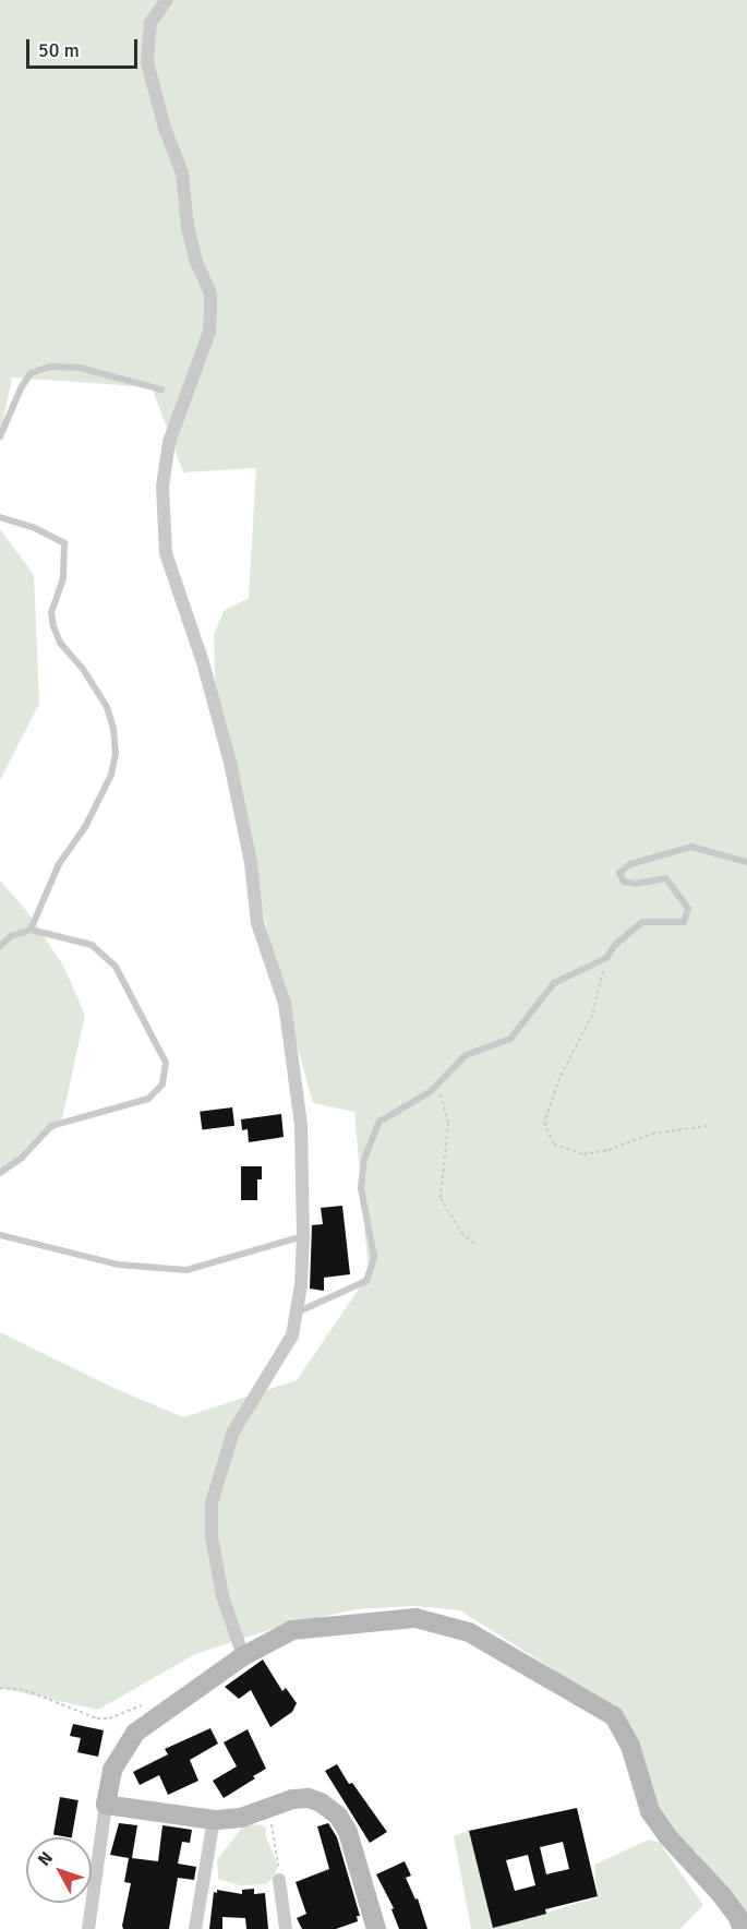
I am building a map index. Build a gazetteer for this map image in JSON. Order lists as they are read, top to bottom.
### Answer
{
  "scale_bar": "50 m",
  "north": "top left"
}
